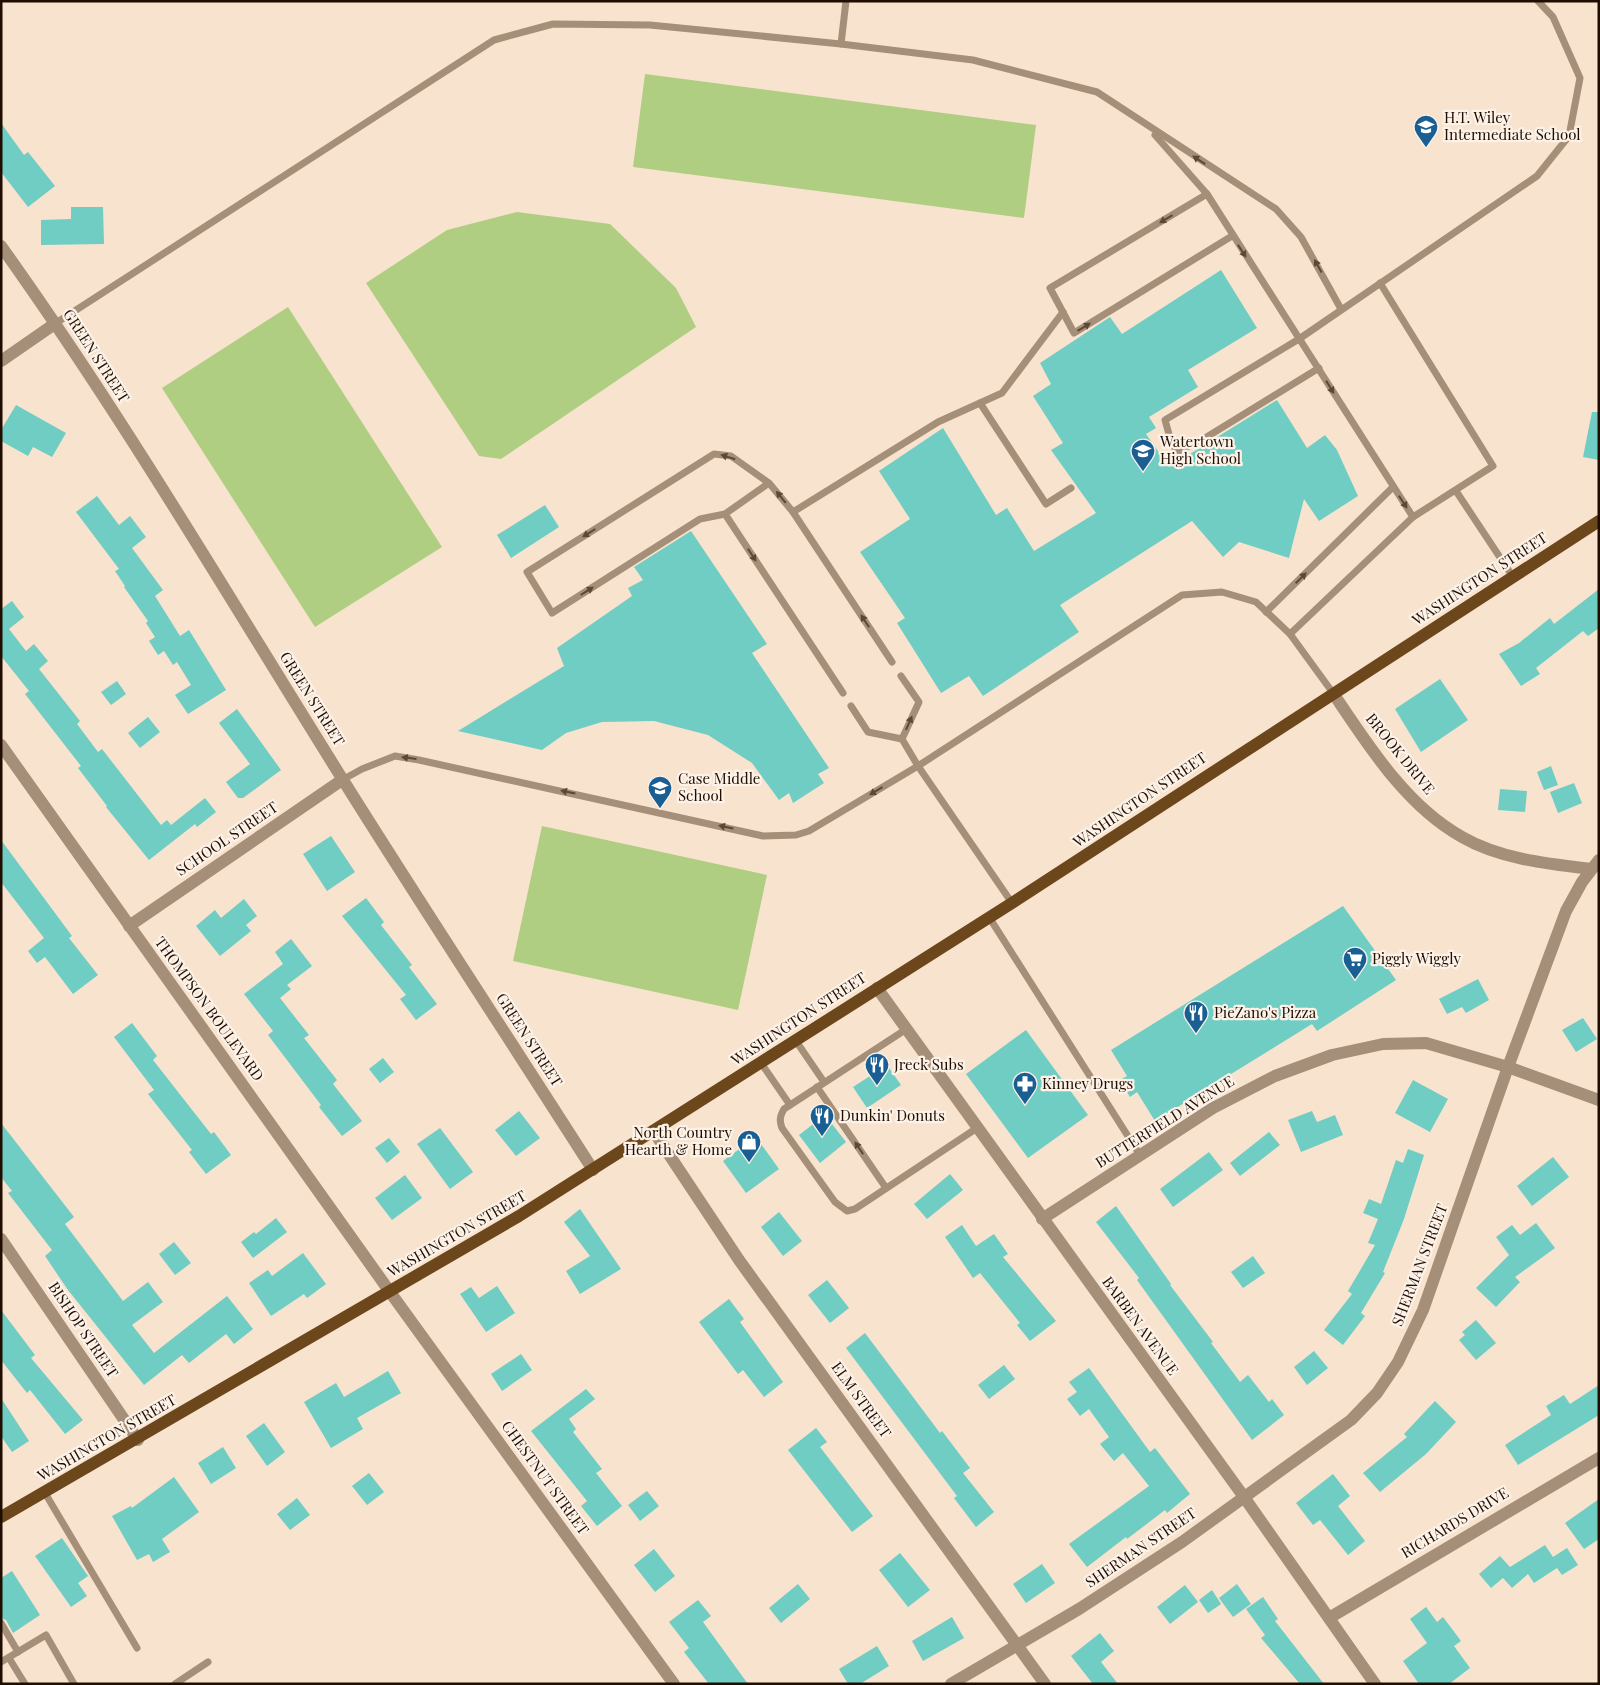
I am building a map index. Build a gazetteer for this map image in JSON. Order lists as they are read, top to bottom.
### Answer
{
  "streets": {
    "main road": ["WASHINGTON STREET"],
    "street": [
      "GREEN STREET",
      "BROOK DRIVE",
      "SCHOOL STREET",
      "THOMPSON BOULEVARD",
      "BUTTERFIELD AVENUE",
      "SHERMAN STREET",
      "BARBEN AVENUE",
      "BISHOP STREET",
      "ELM STREET",
      "CHESTNUT STREET",
      "RICHARDS DRIVE"
    ]
  },
  "crossings": [
    ["GREEN STREET", "WASHINGTON STREET"],
    ["GREEN STREET", "SCHOOL STREET"],
    ["WASHINGTON STREET", "BROOK DRIVE"],
    ["WASHINGTON STREET", "THOMPSON BOULEVARD"],
    ["WASHINGTON STREET", "BARBEN AVENUE"],
    ["WASHINGTON STREET", "BISHOP STREET"],
    ["WASHINGTON STREET", "ELM STREET"],
    ["WASHINGTON STREET", "CHESTNUT STREET"],
    ["BROOK DRIVE", "SHERMAN STREET"],
    ["SCHOOL STREET", "THOMPSON BOULEVARD"],
    ["THOMPSON BOULEVARD", "CHESTNUT STREET"],
    ["BUTTERFIELD AVENUE", "SHERMAN STREET"],
    ["BUTTERFIELD AVENUE", "BARBEN AVENUE"],
    ["SHERMAN STREET", "BARBEN AVENUE"],
    ["SHERMAN STREET", "ELM STREET"],
    ["BARBEN AVENUE", "RICHARDS DRIVE"]
  ],
  "places": {
    "school or university": ["H.T. Wiley Intermediate School", "Watertown High School", "Case Middle School"],
    "supermarket": ["Piggly Wiggly"],
    "restaurant": ["PieZano's Pizza", "Jreck Subs", "Dunkin' Donuts"],
    "pharmacy": ["Kinney Drugs"],
    "shop": ["North Country Hearth & Home"]
  }
}
